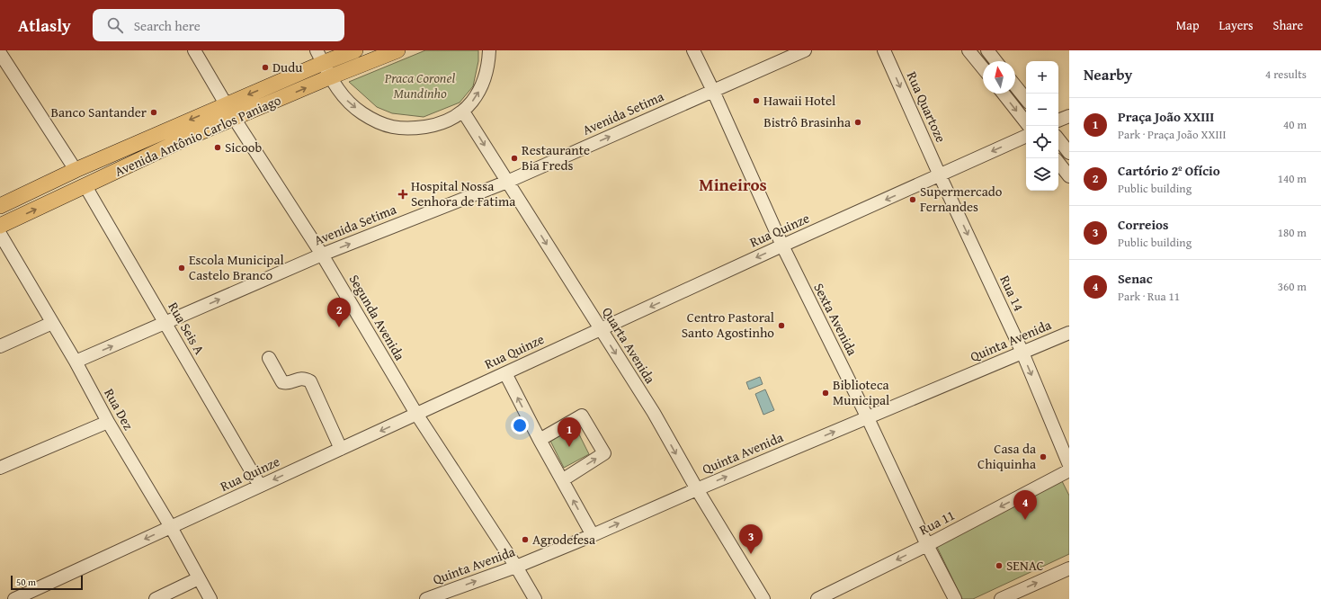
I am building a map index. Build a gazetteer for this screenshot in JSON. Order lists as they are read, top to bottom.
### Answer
{
  "streets": {
    "main road": ["Avenida Antônio Carlos Paniago"],
    "street": [
      "Rua Quartoze",
      "Avenida Setima",
      "Rua Quinze",
      "Rua 14",
      "Segunda Avenida",
      "Sexta Avenida",
      "Rua Seis A",
      "Quinta Avenida",
      "Quarta Avenida",
      "Rua Dez",
      "Rua 11"
    ]
  },
  "crossings": [
    ["Rua Quartoze", "Rua Quinze"],
    ["Rua Quartoze", "Rua 14"],
    ["Avenida Setima", "Segunda Avenida"],
    ["Avenida Setima", "Sexta Avenida"],
    ["Avenida Setima", "Rua Seis A"],
    ["Avenida Setima", "Quarta Avenida"],
    ["Avenida Setima", "Rua Dez"],
    ["Avenida Antônio Carlos Paniago", "Segunda Avenida"],
    ["Avenida Antônio Carlos Paniago", "Rua Seis A"],
    ["Rua Quinze", "Rua 14"],
    ["Rua Quinze", "Segunda Avenida"],
    ["Rua Quinze", "Sexta Avenida"],
    ["Rua Quinze", "Rua Seis A"],
    ["Rua Quinze", "Quarta Avenida"],
    ["Rua Quinze", "Rua Dez"],
    ["Rua 14", "Quinta Avenida"],
    ["Segunda Avenida", "Quinta Avenida"],
    ["Sexta Avenida", "Quinta Avenida"],
    ["Sexta Avenida", "Rua 11"],
    ["Quinta Avenida", "Quarta Avenida"]
  ],
  "one_way": [
    "Avenida Setima",
    "Rua Quinze",
    "Rua 14",
    "Quinta Avenida",
    "Rua 11"
  ],
  "districts": ["Mineiros"],
  "parks": ["Praca Coronel Mundinho"],
  "places": {
    "other": [
      "Dudu",
      "Hawaii Hotel",
      "Banco Santander",
      "Bistrô Brasinha",
      "Sicoob",
      "Restaurante Bia Freds",
      "Supermercado Fernandes",
      "Escola Municipal Castelo Branco",
      "Centro Pastoral Santo Agostinho",
      "Biblioteca Municipal",
      "Casa da Chiquinha",
      "Agrodefesa",
      "SENAC"
    ],
    "health": ["Hospital Nossa Senhora de Fatima"]
  },
  "scale_bar": "50 m",
  "north": "top",
  "page": {
    "header": "Atlasly",
    "search": "Search here",
    "nav": ["Map", "Layers", "Share"],
    "heading": ["Nearby", "4 results"],
    "map_buttons": ["+", "−"],
    "list": [
      {
        "mark": "1",
        "name": "Praça João XXIII",
        "note": "Park · Praça João XXIII",
        "value": "40 m"
      },
      {
        "mark": "2",
        "name": "Cartório 2º Ofício",
        "note": "Public building",
        "value": "140 m"
      },
      {
        "mark": "3",
        "name": "Correios",
        "note": "Public building",
        "value": "180 m"
      },
      {
        "mark": "4",
        "name": "Senac",
        "note": "Park · Rua 11",
        "value": "360 m"
      }
    ],
    "pins": [
      "2",
      "1",
      "4",
      "3"
    ],
    "scale": "50 m"
  }
}
